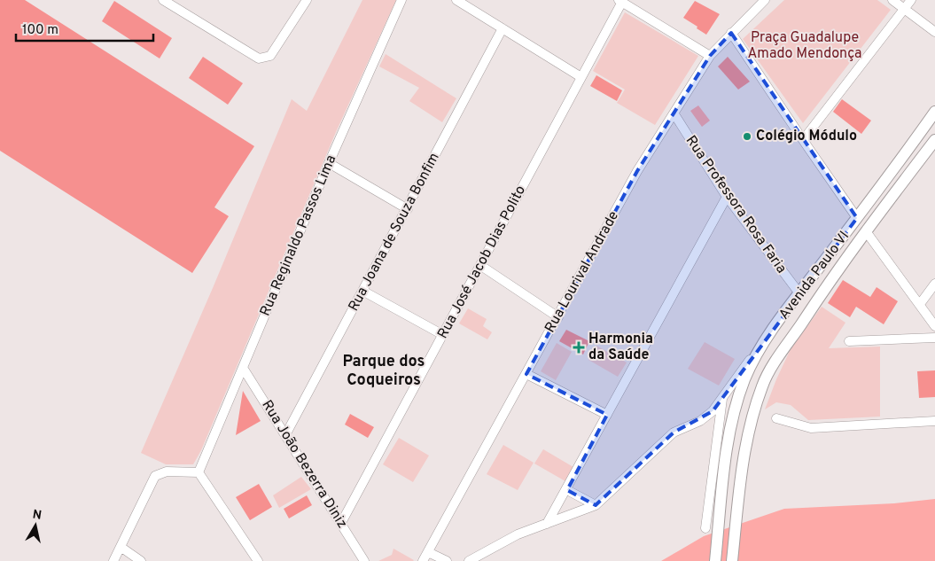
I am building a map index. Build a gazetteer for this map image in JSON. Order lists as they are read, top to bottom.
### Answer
{
  "streets": {
    "main road": ["Avenida Paulo VI"],
    "street": [
      "Rua Professora Rosa Faria",
      "Rua Joana de Souza Bonfim",
      "Rua Reginaldo Passos Lima",
      "Rua José Jacob Dias Polito",
      "Rua Lourival Andrade",
      "Rua João Bezerra Diniz"
    ]
  },
  "crossings": [
    ["Rua Professora Rosa Faria", "Rua Lourival Andrade"],
    ["Rua Professora Rosa Faria", "Avenida Paulo VI"],
    ["Rua Joana de Souza Bonfim", "Rua João Bezerra Diniz"],
    ["Rua Reginaldo Passos Lima", "Rua João Bezerra Diniz"],
    ["Rua José Jacob Dias Polito", "Rua João Bezerra Diniz"]
  ],
  "districts": ["Parque dos Coqueiros"],
  "parks": ["Praça Guadalupe Amado Mendonça"],
  "places": {
    "other": ["Colégio Módulo"],
    "health": ["Harmonia da Saúde"]
  },
  "scale_bar": "100 m",
  "north": "top"
}
